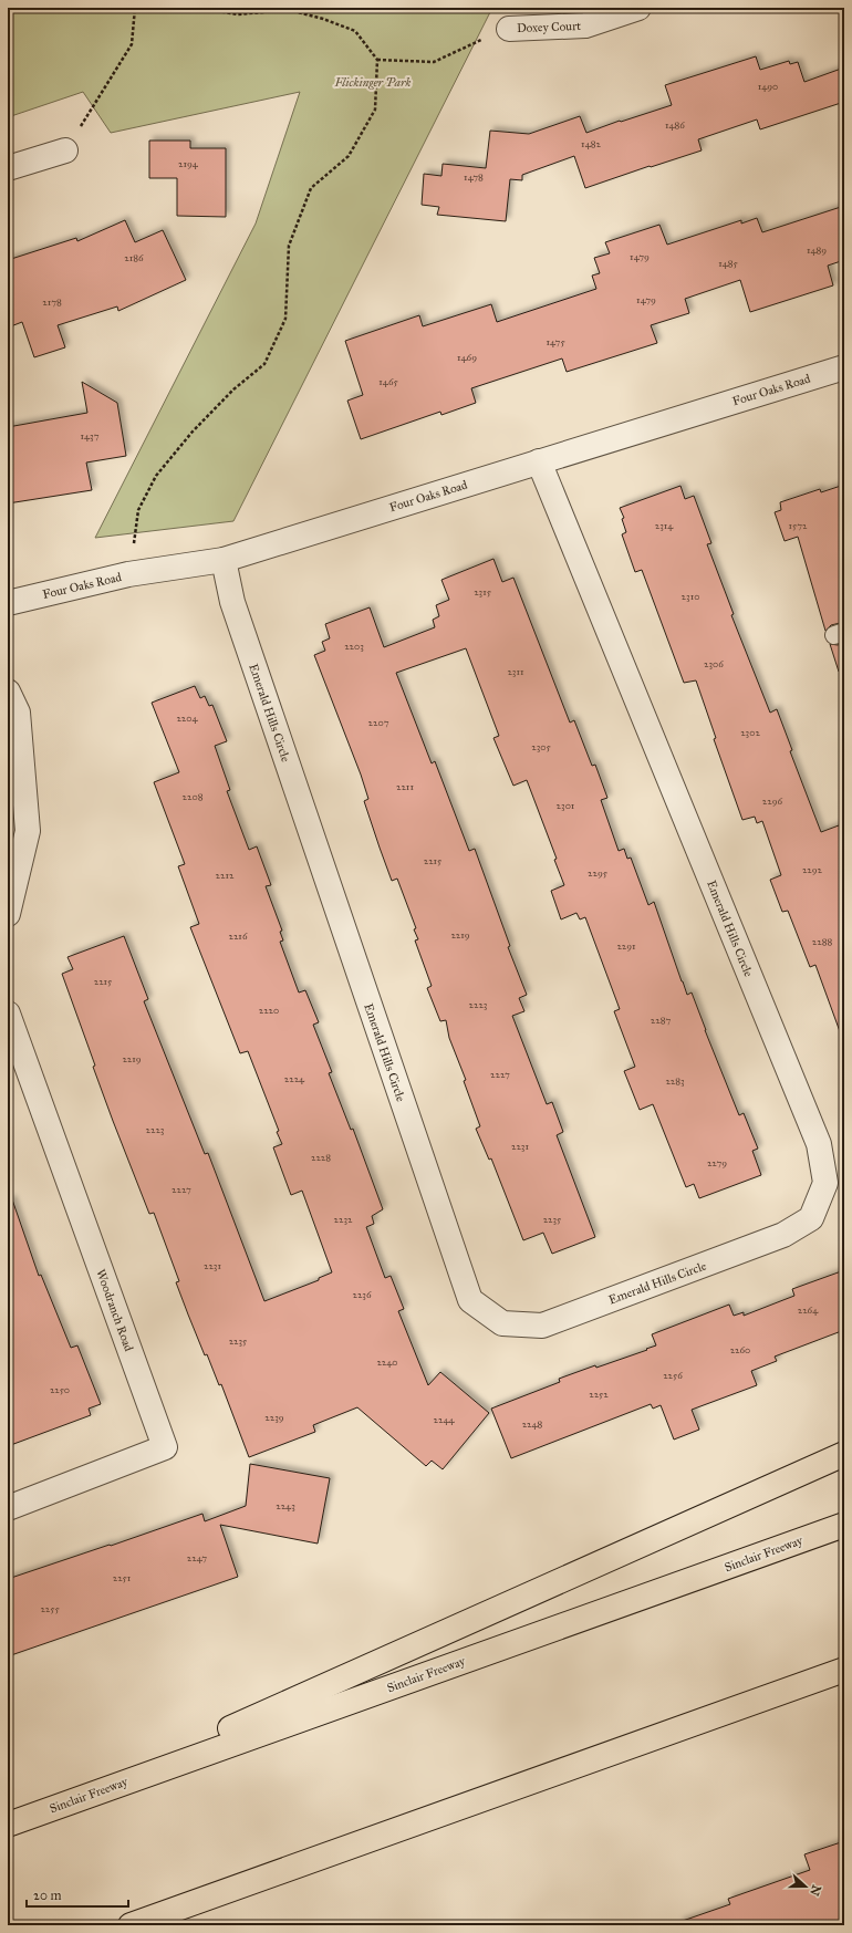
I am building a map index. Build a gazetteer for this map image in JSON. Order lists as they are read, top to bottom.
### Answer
{
  "streets": {
    "highway": ["Sinclair Freeway"],
    "street": [
      "Doxey Court",
      "Four Oaks Road",
      "Emerald Hills Circle",
      "Woodranch Road"
    ]
  },
  "crossings": [
    ["Four Oaks Road", "Emerald Hills Circle"]
  ],
  "parks": ["Flickinger Park"],
  "house_numbers": [
    "1490",
    "1486",
    "1482",
    "2194",
    "1478",
    "1489",
    "1479",
    "2186",
    "1485",
    "1479",
    "2178",
    "1475",
    "1469",
    "1465",
    "1437",
    "2314",
    "1572",
    "2315",
    "2310",
    "2203",
    "2306",
    "2311",
    "2204",
    "2207",
    "2302",
    "2305",
    "2211",
    "2208",
    "2296",
    "2301",
    "2215",
    "2292",
    "2295",
    "2212",
    "2219",
    "2216",
    "2288",
    "2291",
    "2215",
    "2223",
    "2220",
    "2287",
    "2219",
    "2227",
    "2224",
    "2283",
    "2223",
    "2231",
    "2228",
    "2279",
    "2227",
    "2232",
    "2235",
    "2231",
    "2236",
    "2264",
    "2235",
    "2260",
    "2240",
    "2256",
    "2250",
    "2252",
    "2239",
    "2244",
    "2248",
    "2243",
    "2247",
    "2251",
    "2255"
  ],
  "scale_bar": "20 m",
  "north": "right"
}
